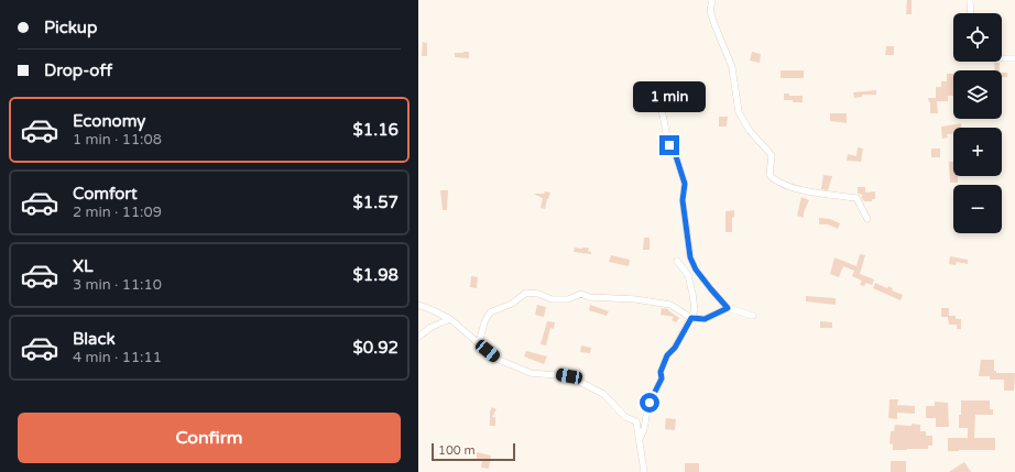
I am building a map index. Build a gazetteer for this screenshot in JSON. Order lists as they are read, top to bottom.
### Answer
{
  "scale_bar": "100 m",
  "page": {
    "banner": ["Pickup", "Drop-off"],
    "map_buttons": ["+", "−"],
    "bubble": "1 min",
    "list": [
      {
        "name": "Economy",
        "note": "1 min · 11:08",
        "value": "$1.16"
      },
      {
        "name": "Comfort",
        "note": "2 min · 11:09",
        "value": "$1.57"
      },
      {
        "name": "XL",
        "note": "3 min · 11:10",
        "value": "$1.98"
      },
      {
        "name": "Black",
        "note": "4 min · 11:11",
        "value": "$0.92"
      }
    ],
    "buttons": "Confirm",
    "scale": "100 m"
  }
}
